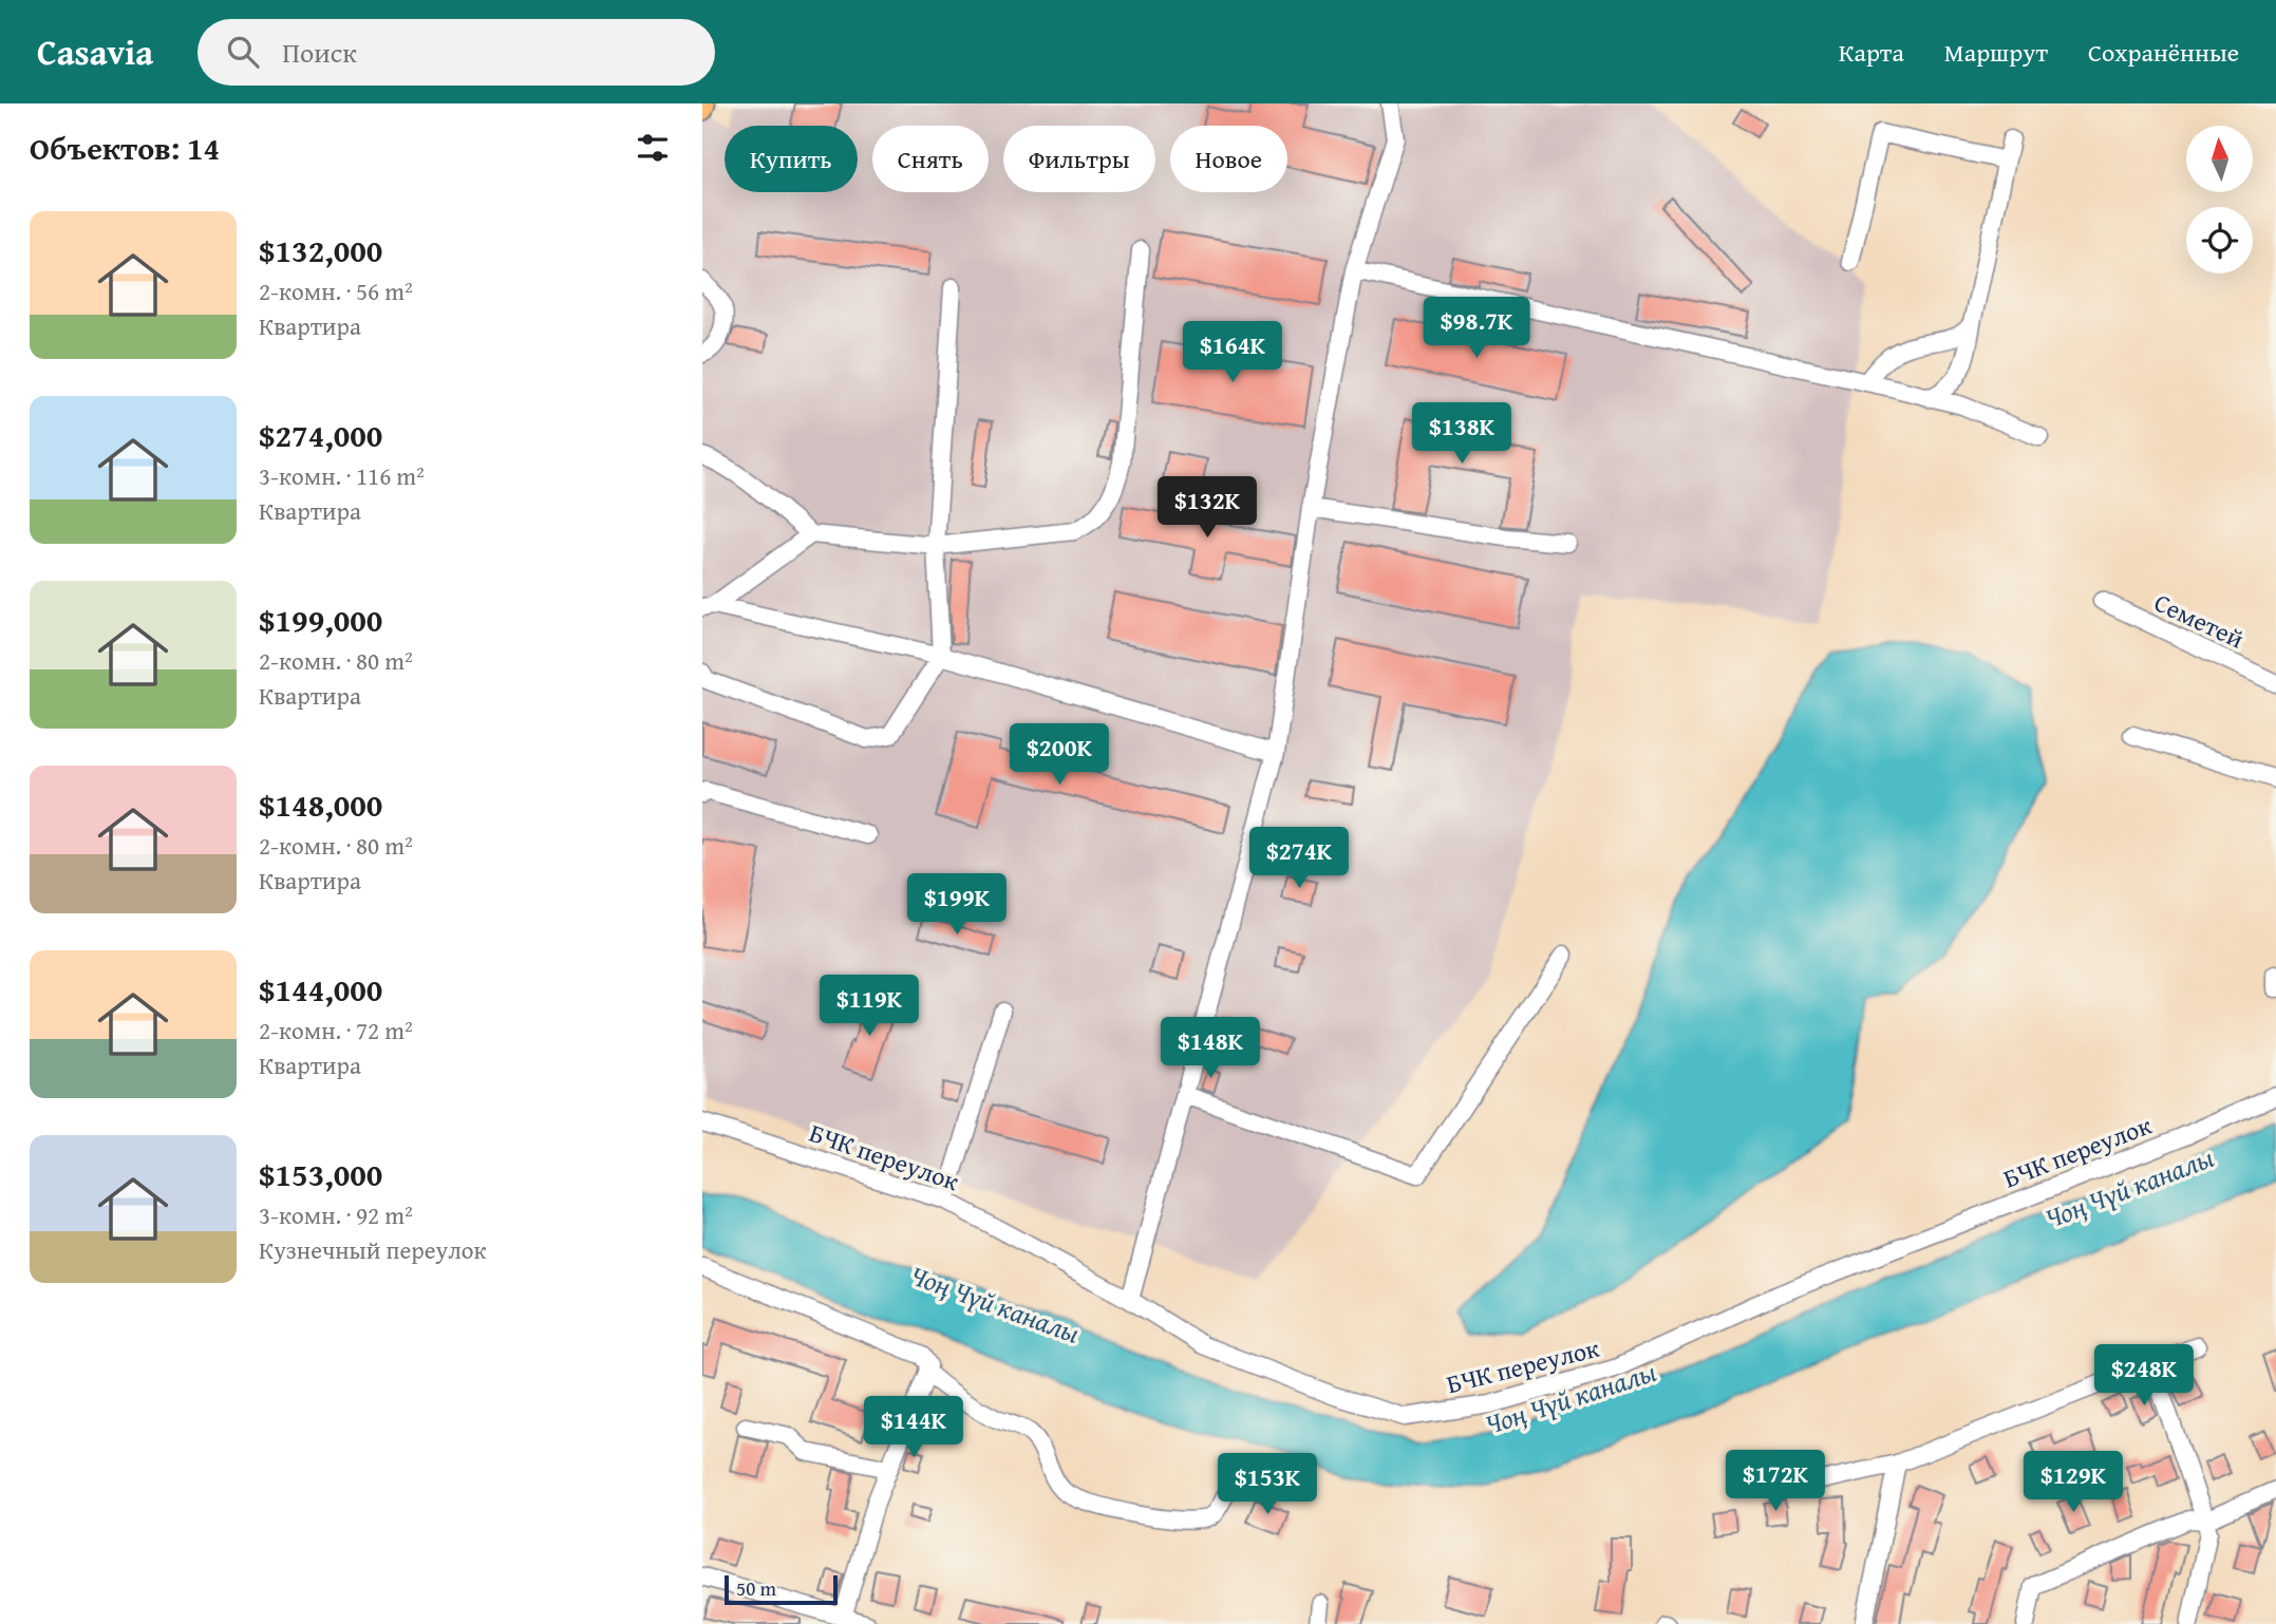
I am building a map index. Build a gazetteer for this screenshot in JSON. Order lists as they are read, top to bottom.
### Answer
{
  "streets": {
    "street": ["Семетей", "БЧК переулок"]
  },
  "water": ["Чоң Чүй каналы"],
  "scale_bar": "50 m",
  "north": "top",
  "page": {
    "header": "Casavia",
    "search": "Поиск",
    "nav": ["Карта", "Маршрут", "Сохранённые"],
    "heading": "Объектов: 14",
    "chip": [
      "Купить",
      "Снять",
      "Фильтры",
      "Новое"
    ],
    "list": [
      {
        "name": "$132,000",
        "note": "2-комн. · 56 m² · Квартира"
      },
      {
        "name": "$274,000",
        "note": "3-комн. · 116 m² · Квартира"
      },
      {
        "name": "$199,000",
        "note": "2-комн. · 80 m² · Квартира"
      },
      {
        "name": "$148,000",
        "note": "2-комн. · 80 m² · Квартира"
      },
      {
        "name": "$144,000",
        "note": "2-комн. · 72 m² · Квартира"
      },
      {
        "name": "$153,000",
        "note": "3-комн. · 92 m² · Кузнечный переулок"
      }
    ],
    "price": [
      "$98.7K",
      "$164K",
      "$138K",
      "$132K",
      "$200K",
      "$274K",
      "$199K",
      "$119K",
      "$148K",
      "$248K",
      "$144K",
      "$172K",
      "$129K",
      "$153K"
    ],
    "scale": "50 m"
  }
}
